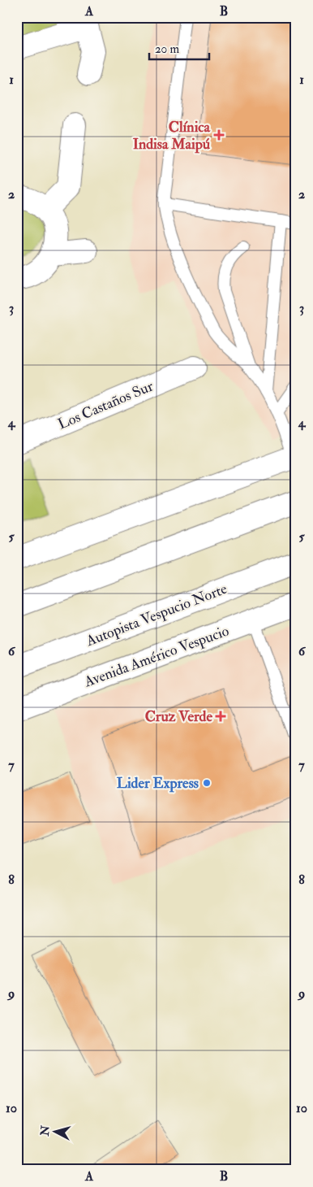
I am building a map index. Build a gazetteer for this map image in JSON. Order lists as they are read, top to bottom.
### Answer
{
  "streets": {
    "main road": ["Los Castaños Sur", "Autopista Vespucio Norte", "Avenida Américo Vespucio"]
  },
  "places": {
    "health": ["Clínica Indisa Maipú", "Cruz Verde"],
    "other": ["Lider Express"]
  },
  "scale_bar": "20 m",
  "north": "left",
  "grid": {
    "columns": ["A", "B"],
    "rows": [
      "1",
      "2",
      "3",
      "4",
      "5",
      "6",
      "7",
      "8",
      "9",
      "10"
    ]
  }
}
